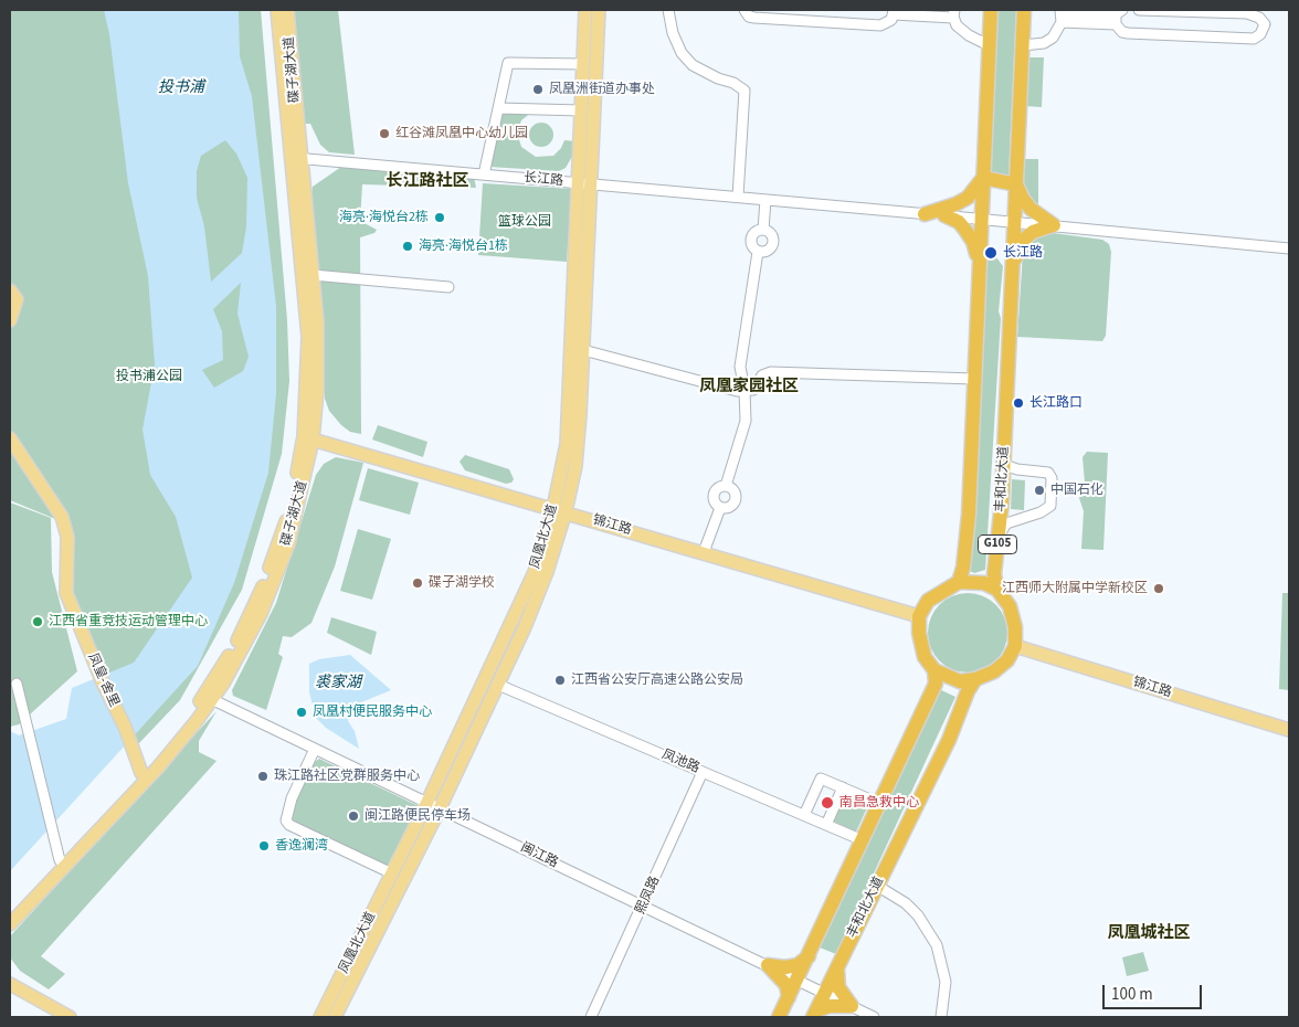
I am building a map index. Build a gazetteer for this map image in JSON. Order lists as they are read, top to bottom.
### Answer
{
  "streets": {
    "highway": ["丰和北大道", "G105"],
    "main road": [
      "碟子湖大道",
      "锦江路",
      "凤凰北大道",
      "凤皇-舍里"
    ],
    "street": [
      "长江路",
      "凤池路",
      "闽江路",
      "熙凤路"
    ]
  },
  "crossings": [
    ["碟子湖大道", "长江路"],
    ["碟子湖大道", "锦江路"],
    ["碟子湖大道", "凤皇-舍里"],
    ["碟子湖大道", "闽江路"],
    ["长江路", "丰和北大道"],
    ["长江路", "凤凰北大道"],
    ["长江路", "G105"],
    ["丰和北大道", "锦江路"],
    ["丰和北大道", "G105"],
    ["丰和北大道", "闽江路"],
    ["锦江路", "凤凰北大道"],
    ["锦江路", "G105"],
    ["凤凰北大道", "凤池路"],
    ["凤凰北大道", "闽江路"],
    ["凤池路", "熙凤路"],
    ["闽江路", "熙凤路"]
  ],
  "districts": ["长江路社区", "凤凰家园社区", "凤凰城社区"],
  "water": ["投书浦", "裘家湖"],
  "parks": ["篮球公园", "投书浦公园"],
  "places": [
    "凤凰洲街道办事处",
    "红谷滩凤凰中心幼儿园",
    "海亮·海悦台2栋",
    "海亮·海悦台1栋",
    "长江路",
    "长江路口",
    "中国石化",
    "碟子湖学校",
    "江西师大附属中学新校区",
    "江西省重竞技运动管理中心",
    "江西省公安厅高速公路公安局",
    "凤凰村便民服务中心",
    "珠江路社区党群服务中心",
    "南昌急救中心",
    "闽江路便民停车场",
    "香逸澜湾"
  ],
  "scale_bar": "100 m"
}
